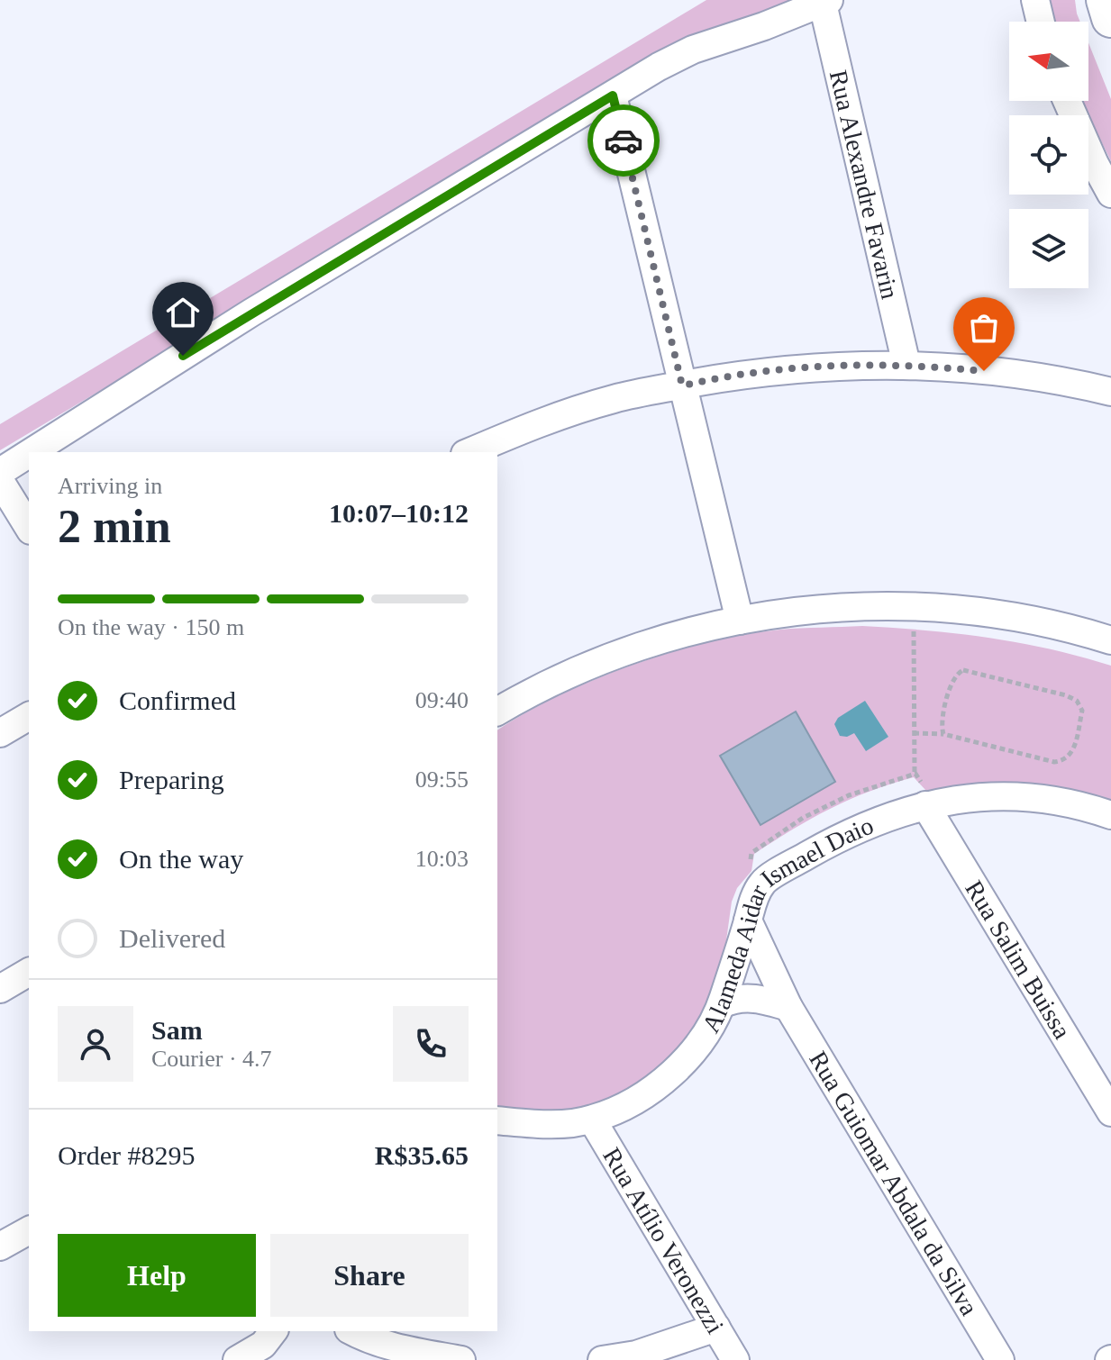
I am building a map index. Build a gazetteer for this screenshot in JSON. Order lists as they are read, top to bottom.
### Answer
{
  "streets": {
    "street": [
      "Rua Alexandre Favarin",
      "Alameda Aidar Ismael Daio",
      "Rua Salim Buissa",
      "Rua Guiomar Abdala da Silva",
      "Rua Atílio Veronezzi"
    ]
  },
  "crossings": [
    ["Alameda Aidar Ismael Daio", "Rua Salim Buissa"],
    ["Alameda Aidar Ismael Daio", "Rua Guiomar Abdala da Silva"],
    ["Alameda Aidar Ismael Daio", "Rua Atílio Veronezzi"]
  ],
  "north": "left",
  "page": {
    "heading": ["2 min", "Arriving in", "10:07–10:12"],
    "panel": [
      "Sam",
      "Courier · 4.7",
      "Order #8295",
      "R$35.65"
    ],
    "bar": "On the way · 150 m",
    "list": [
      ["Confirmed", "09:40"],
      ["Preparing", "09:55"],
      ["On the way", "10:03"],
      "Delivered"
    ],
    "buttons": ["Help", "Share"]
  }
}
